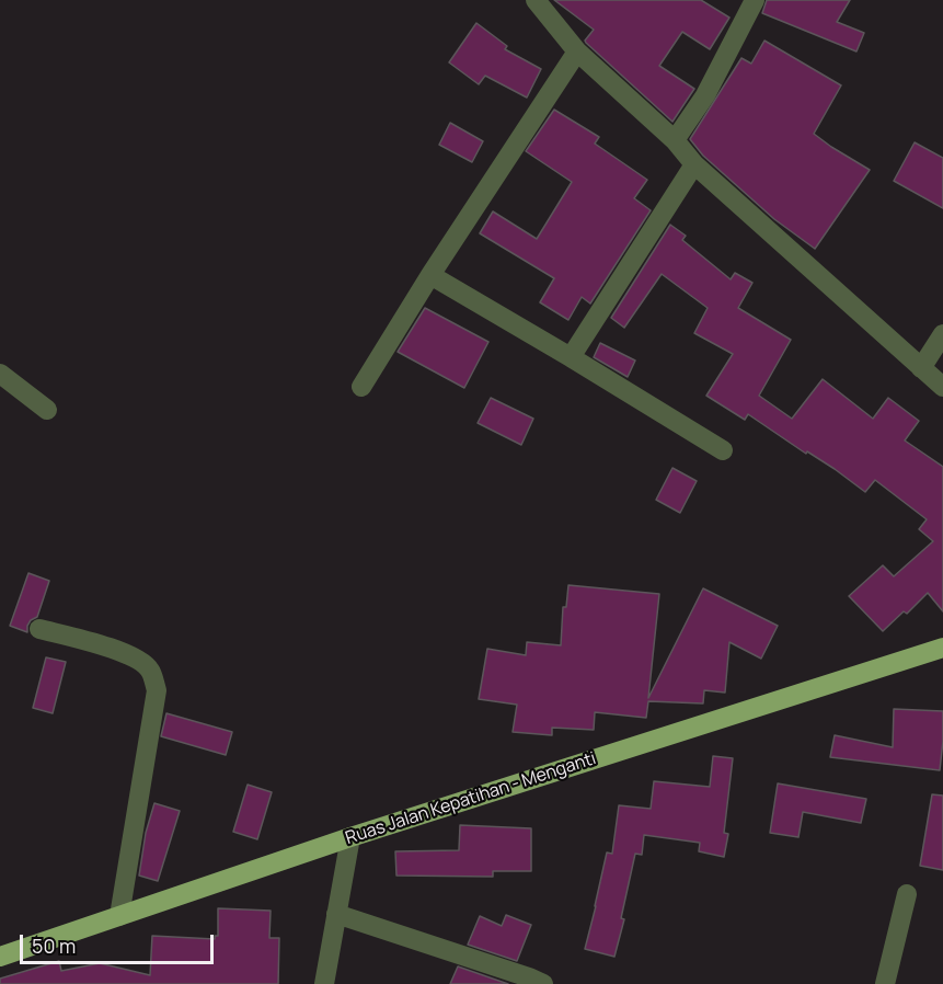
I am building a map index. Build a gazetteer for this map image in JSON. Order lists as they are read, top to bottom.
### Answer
{
  "streets": {
    "main road": ["Ruas Jalan Kepatihan - Menganti"]
  },
  "scale_bar": "50 m"
}
